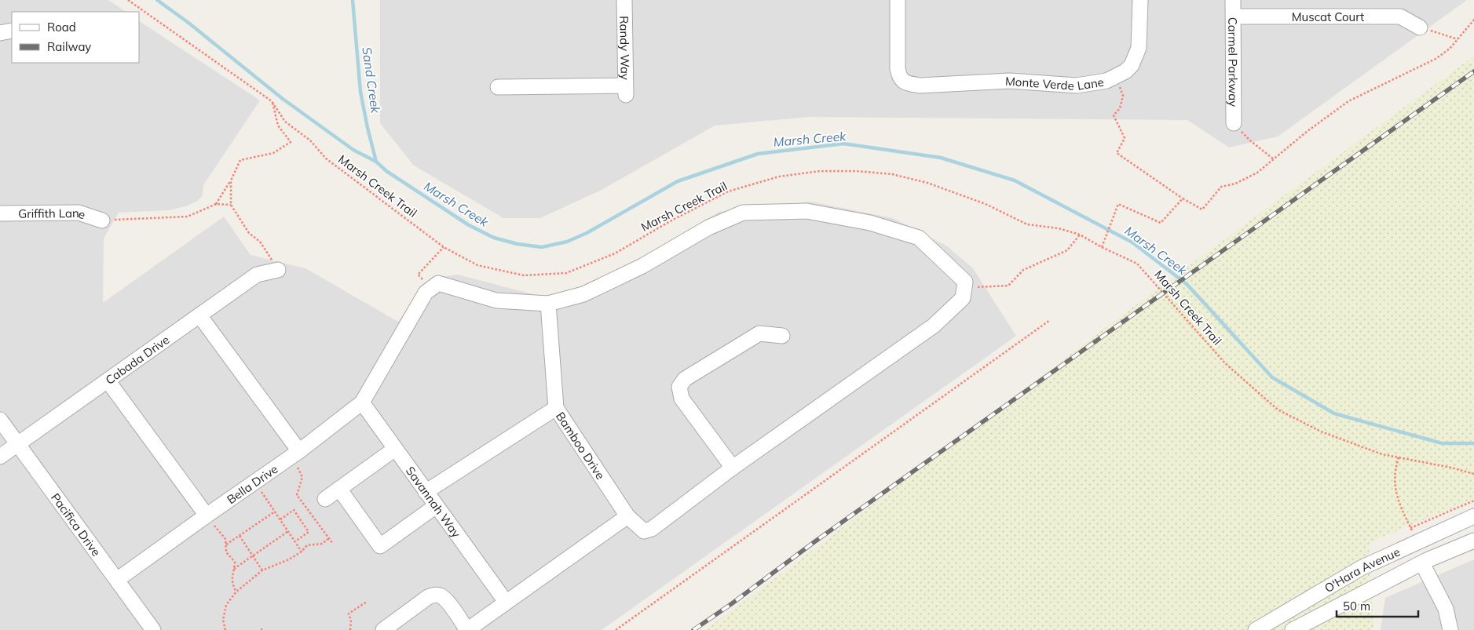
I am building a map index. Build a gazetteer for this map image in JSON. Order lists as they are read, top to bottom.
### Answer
{
  "streets": {
    "street": [
      "Muscat Court",
      "Randy Way",
      "Carmel Parkway",
      "Monte Verde Lane",
      "Griffith Lane",
      "Cabada Drive",
      "Bamboo Drive",
      "Bella Drive",
      "Savannah Way",
      "Pacifica Drive",
      "O'Hara Avenue"
    ],
    "path": ["Marsh Creek Trail"]
  },
  "crossings": [
    ["Muscat Court", "Carmel Parkway"],
    ["Cabada Drive", "Pacifica Drive"],
    ["Bella Drive", "Savannah Way"],
    ["Bella Drive", "Pacifica Drive"]
  ],
  "water": ["Sand Creek", "Marsh Creek"],
  "legend": ["Road", "Railway"],
  "scale_bar": "50 m"
}
